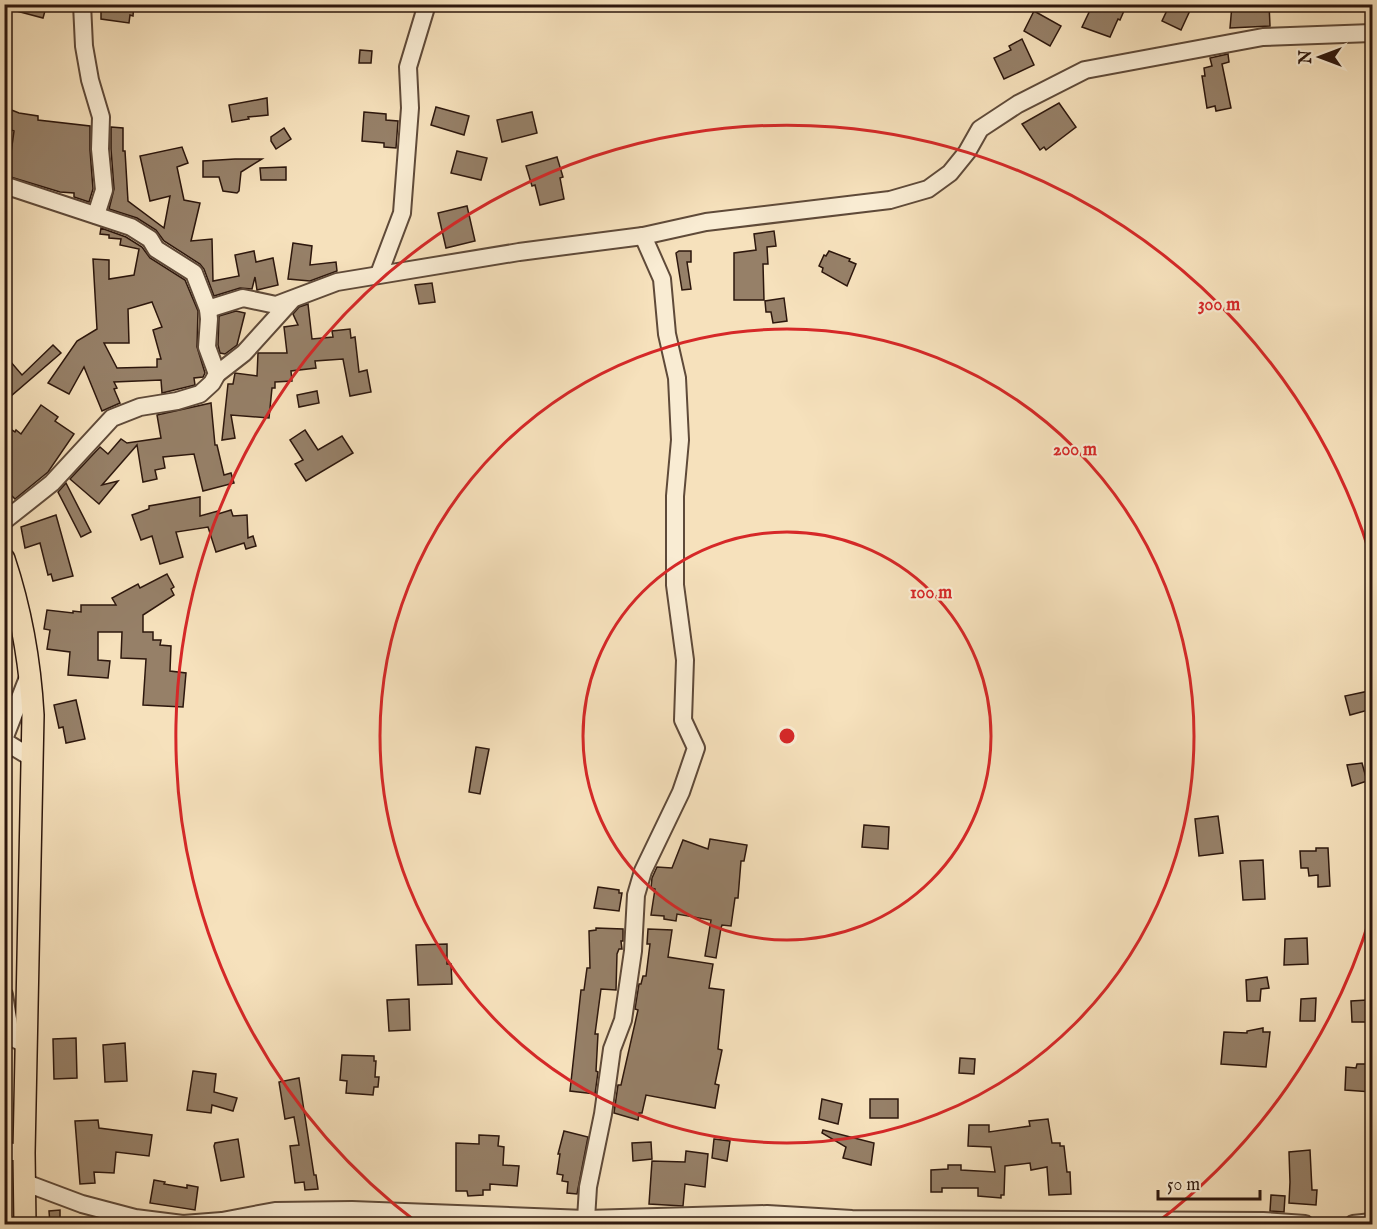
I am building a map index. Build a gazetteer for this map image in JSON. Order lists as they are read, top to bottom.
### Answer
{
  "scale_bar": "50 m",
  "north": "left",
  "rings": ["300 m", "200 m", "100 m"]
}
